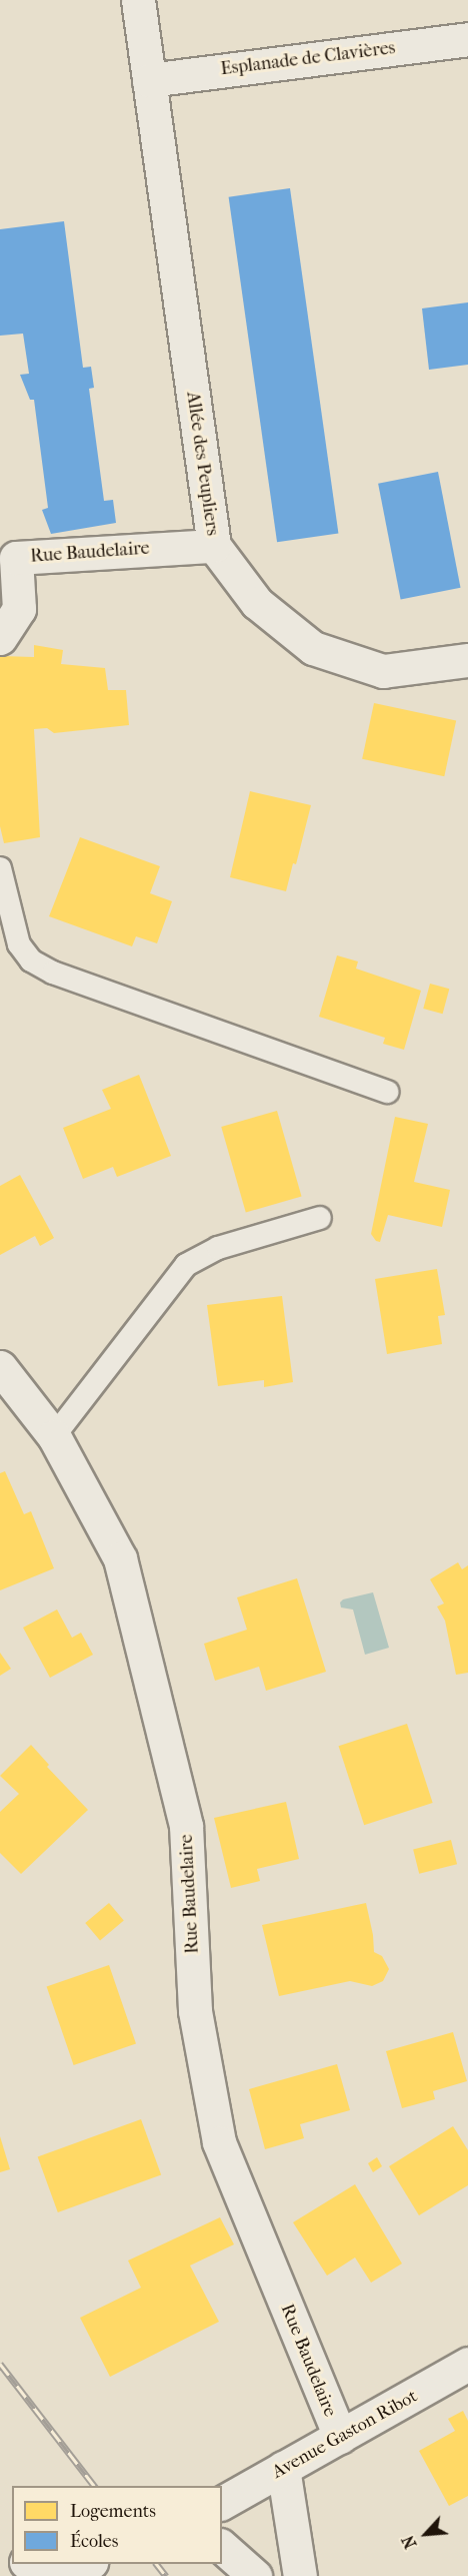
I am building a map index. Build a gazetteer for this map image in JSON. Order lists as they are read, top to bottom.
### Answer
{
  "streets": {
    "street": [
      "Esplanade de Clavières",
      "Allée des Peupliers",
      "Rue Baudelaire",
      "Avenue Gaston Ribot"
    ]
  },
  "crossings": [
    ["Esplanade de Clavières", "Allée des Peupliers"],
    ["Allée des Peupliers", "Rue Baudelaire"],
    ["Rue Baudelaire", "Avenue Gaston Ribot"]
  ],
  "legend": ["Logements", "Écoles"],
  "north": "bottom left"
}
